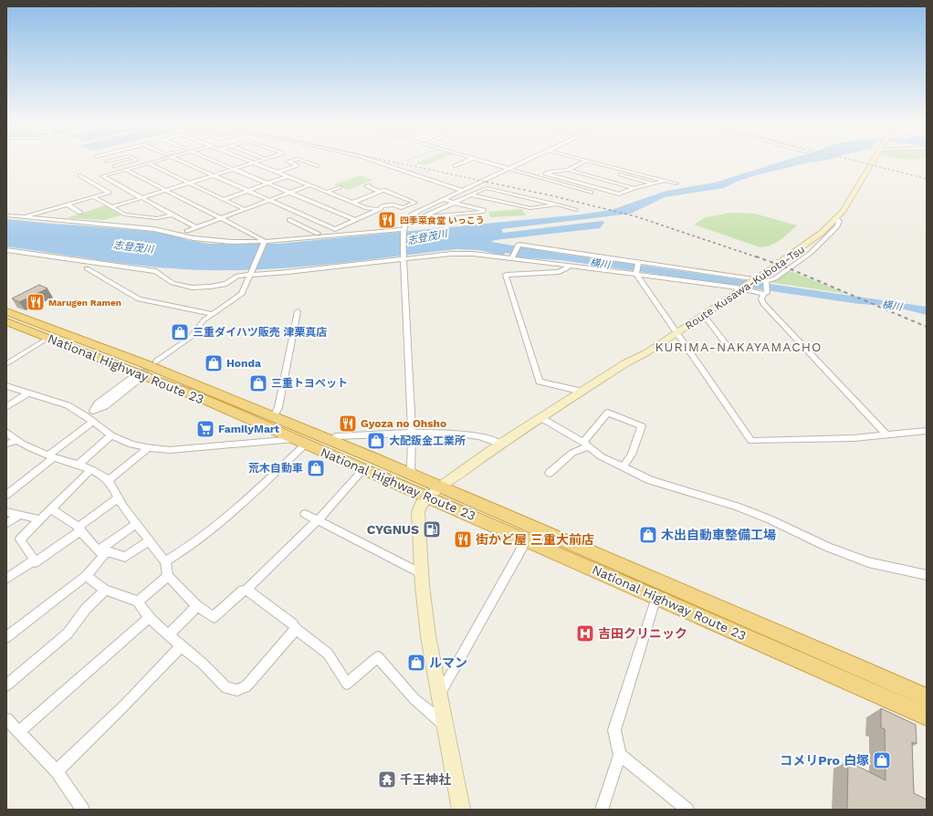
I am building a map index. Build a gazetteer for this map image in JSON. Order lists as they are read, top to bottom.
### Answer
{
  "streets": {
    "highway": ["National Highway Route 23"],
    "main road": ["Route Kusawa-Kubota-Tsu"]
  },
  "crossings": [
    ["Route Kusawa-Kubota-Tsu", "National Highway Route 23"]
  ],
  "districts": ["KURIMA-NAKAYAMACHO"],
  "water": ["志登茂川", "横川"],
  "places": {
    "restaurant": [
      "四季菜食堂 いっこう",
      "Marugen Ramen",
      "Gyoza no Ohsho",
      "街かど屋 三重大前店"
    ],
    "shop": [
      "三重ダイハツ販売 津栗真店",
      "Honda",
      "三重トヨペット",
      "大配鈑金工業所",
      "荒木自動車",
      "木出自動車整備工場",
      "ルマン",
      "コメリPro 白塚"
    ],
    "supermarket": ["FamilyMart"],
    "fuel station": ["CYGNUS"],
    "hospital": ["吉田クリニック"],
    "temple": ["千王神社"]
  }
}
